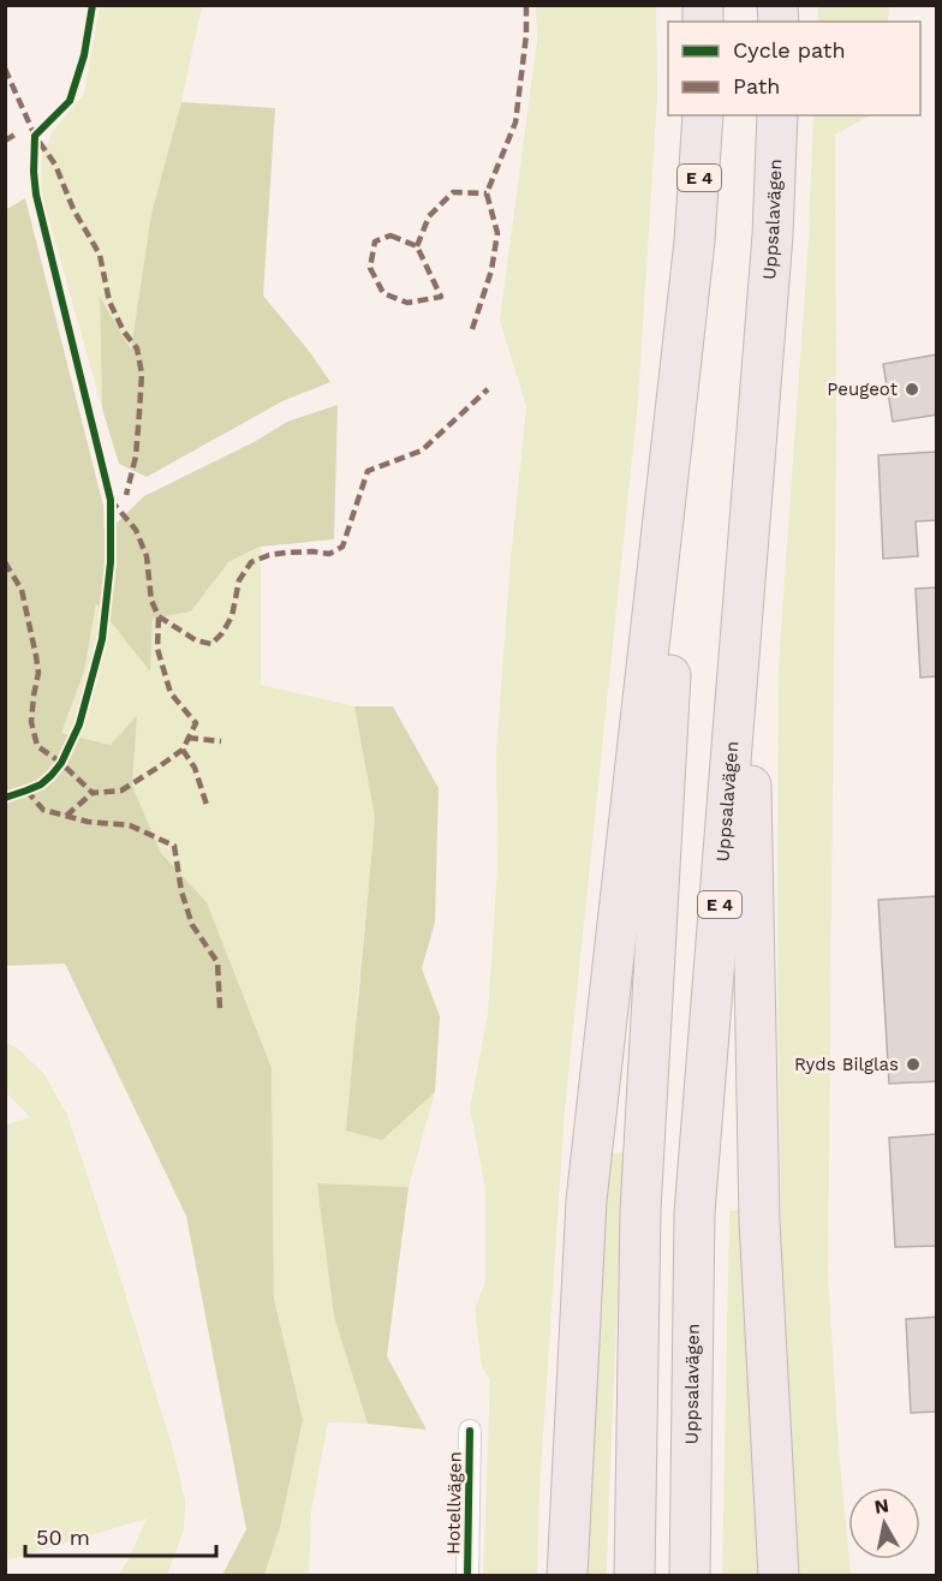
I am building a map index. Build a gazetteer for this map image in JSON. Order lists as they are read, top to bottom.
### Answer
{
  "streets": {
    "highway": ["E 4", "Uppsalavägen"],
    "street": ["Hotellvägen"]
  },
  "places": ["Peugeot", "Ryds Bilglas"],
  "legend": ["Cycle path", "Path"],
  "scale_bar": "50 m",
  "north": "top"
}
